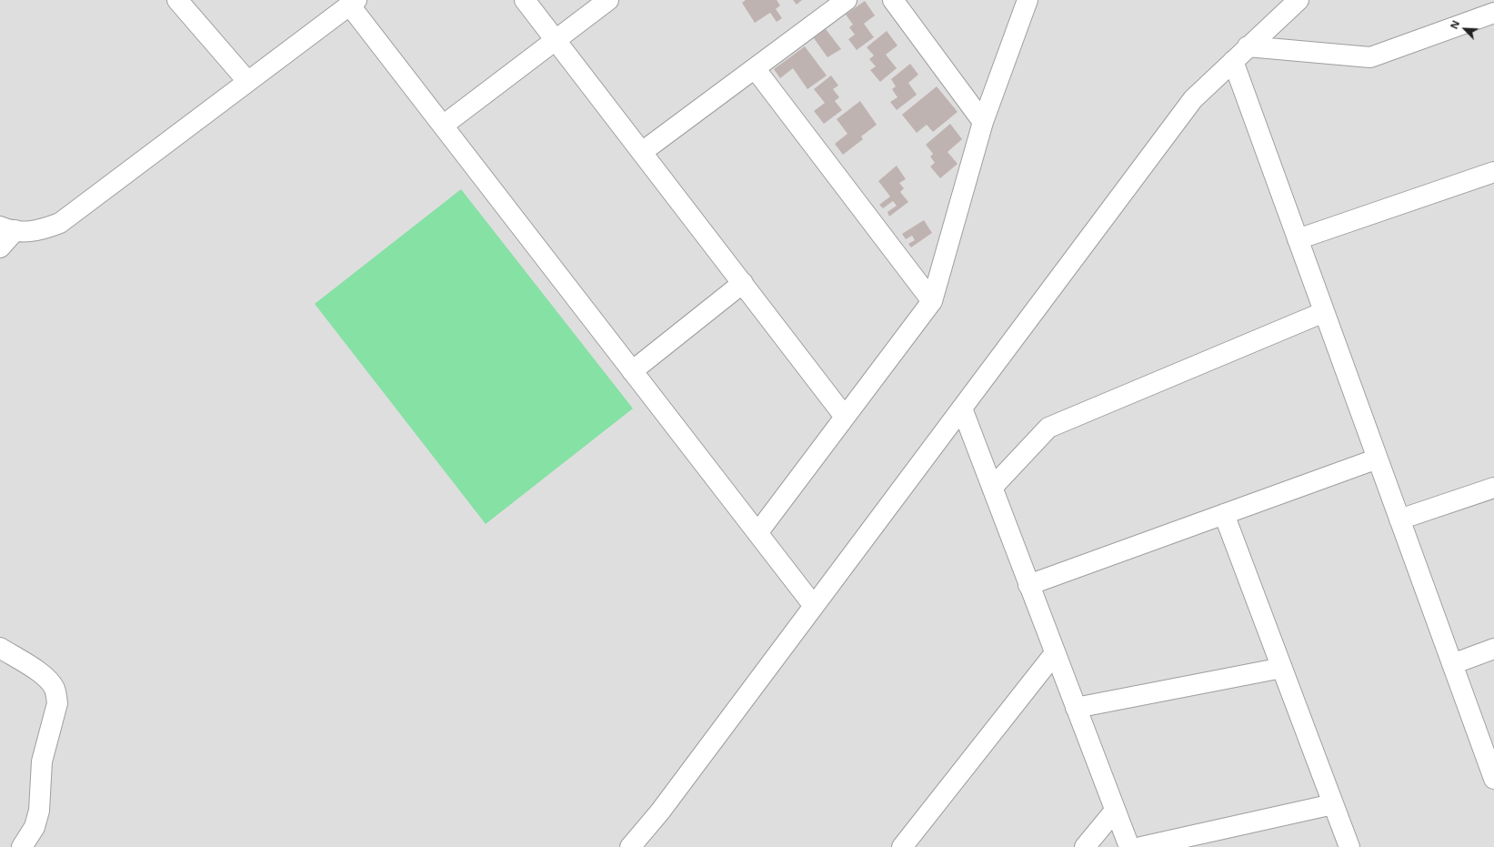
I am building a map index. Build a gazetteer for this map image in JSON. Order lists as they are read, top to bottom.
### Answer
{
  "north": "top left"
}
